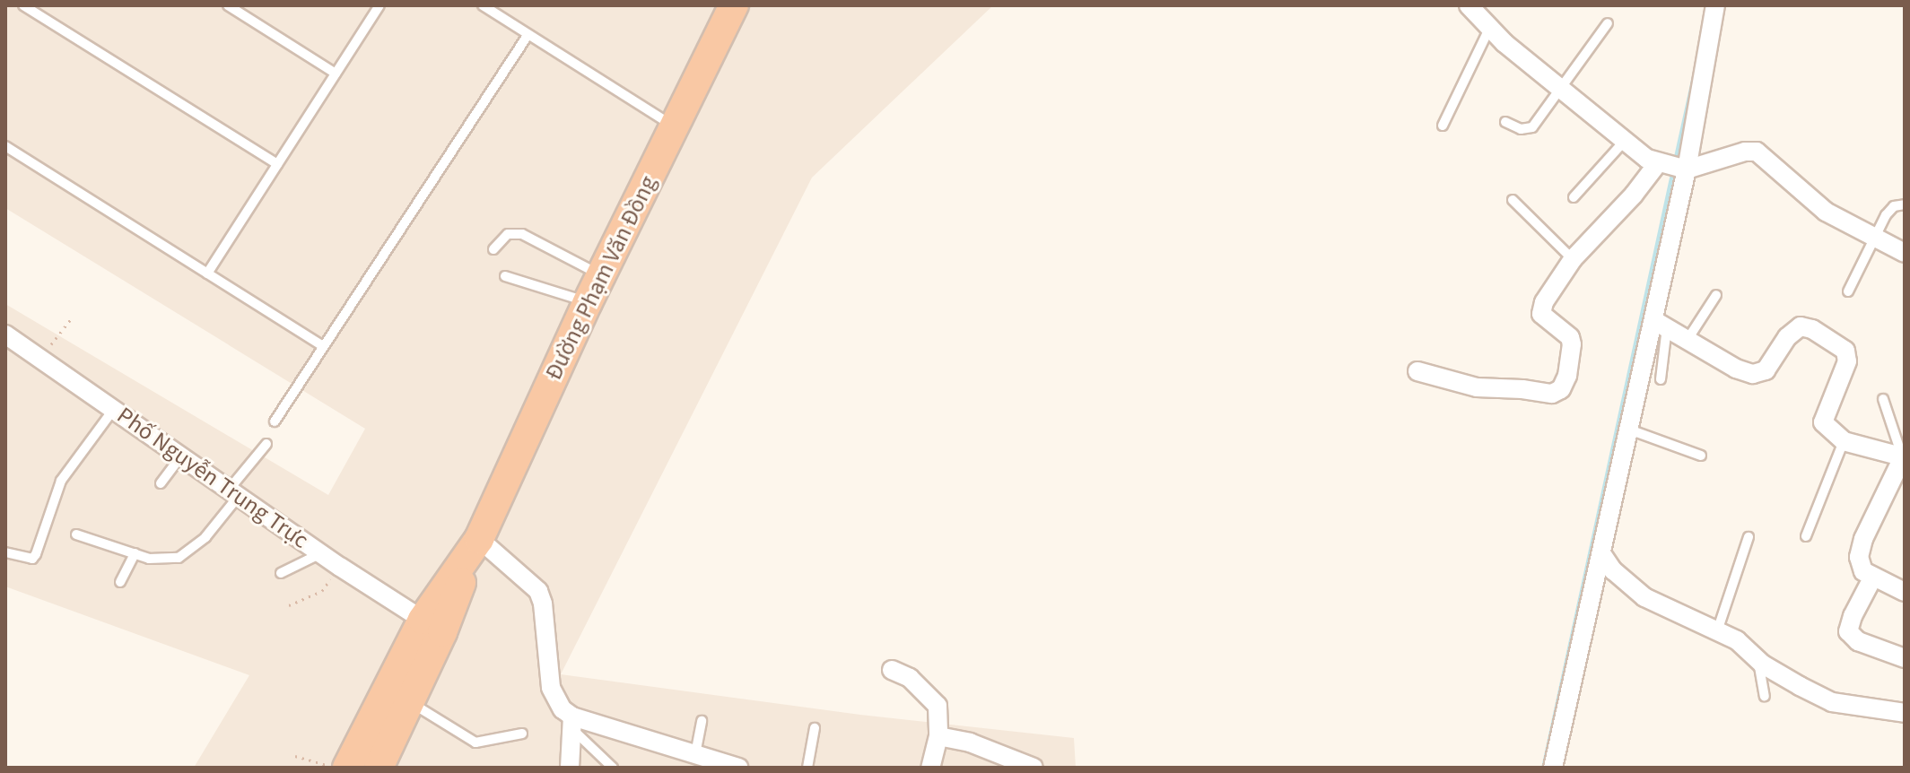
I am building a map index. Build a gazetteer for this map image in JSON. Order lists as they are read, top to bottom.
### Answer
{
  "streets": {
    "highway": ["Đường Phạm Văn Đồng"],
    "street": ["Phố Nguyễn Trung Trực"]
  },
  "crossings": [
    ["Đường Phạm Văn Đồng", "Phố Nguyễn Trung Trực"]
  ]
}
